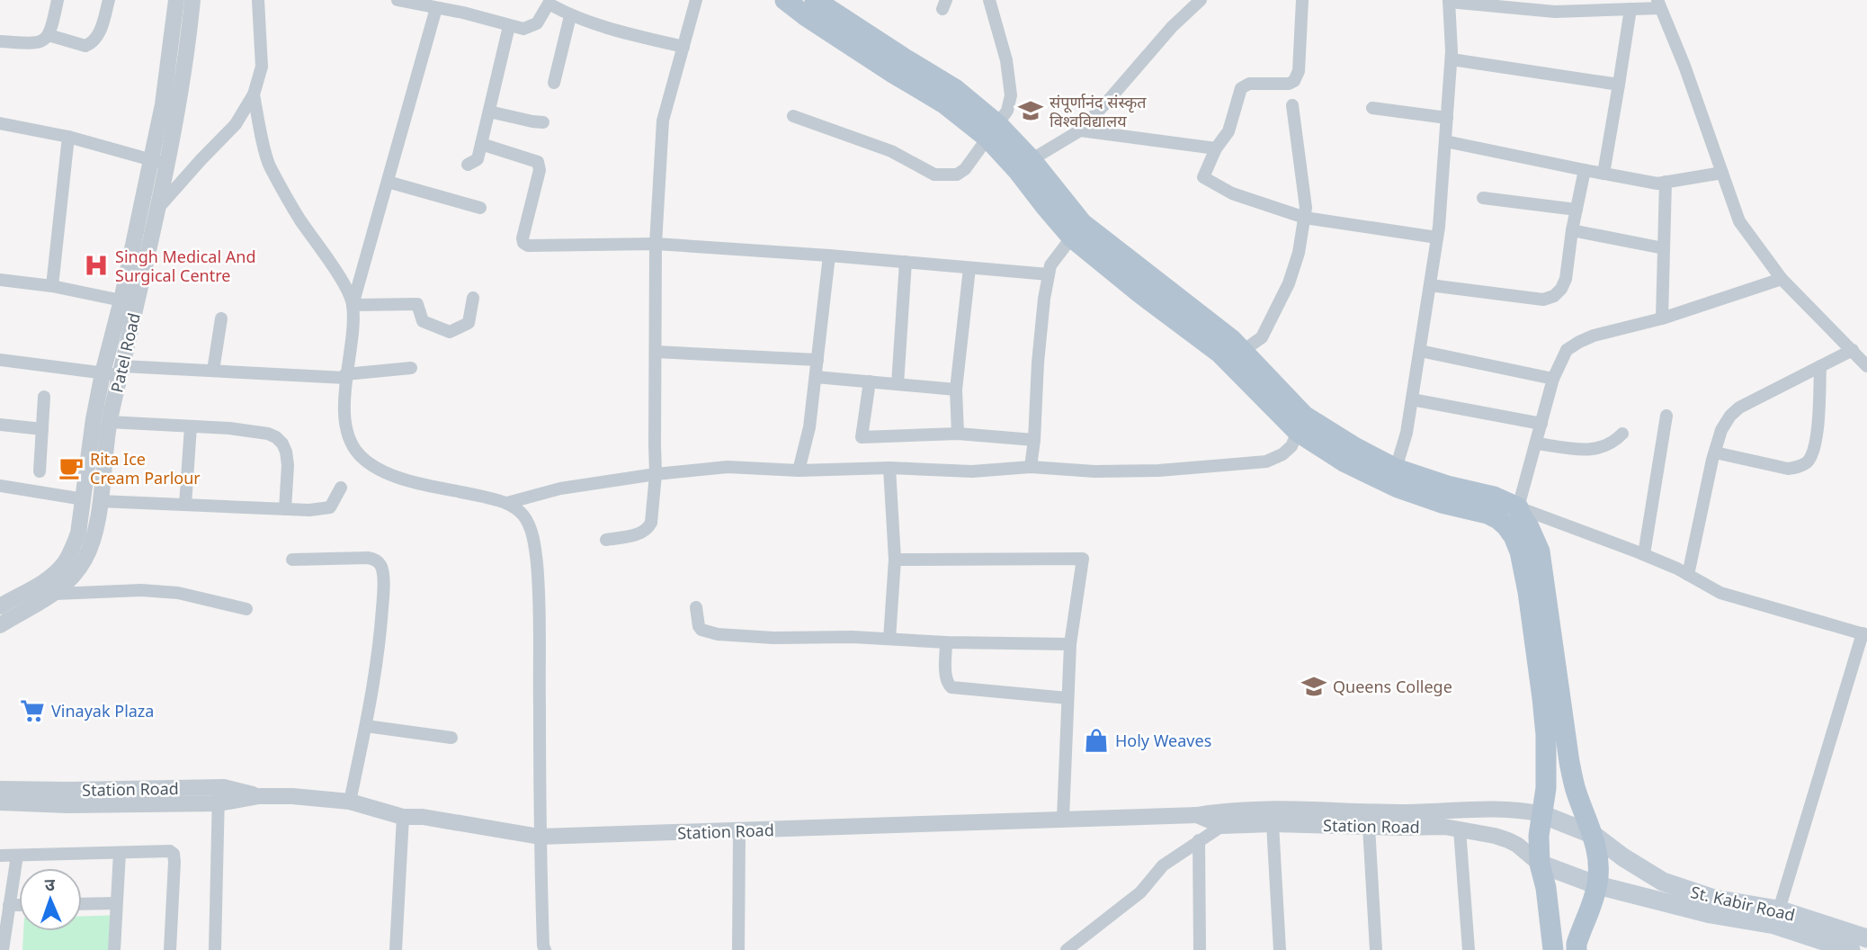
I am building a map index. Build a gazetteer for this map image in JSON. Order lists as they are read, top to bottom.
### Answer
{
  "streets": {
    "main road": ["St. Kabir Road"],
    "street": ["Patel Road", "Station Road"]
  },
  "crossings": [
    ["Station Road", "St. Kabir Road"]
  ],
  "places": {
    "school or university": ["संपूर्णानंद संस्कृत विश्वविद्यालय", "Queens College"],
    "hospital": ["Singh Medical And Surgical Centre"],
    "cafe": ["Rita Ice Cream Parlour"],
    "supermarket": ["Vinayak Plaza"],
    "shop": ["Holy Weaves"]
  },
  "north": "top"
}
